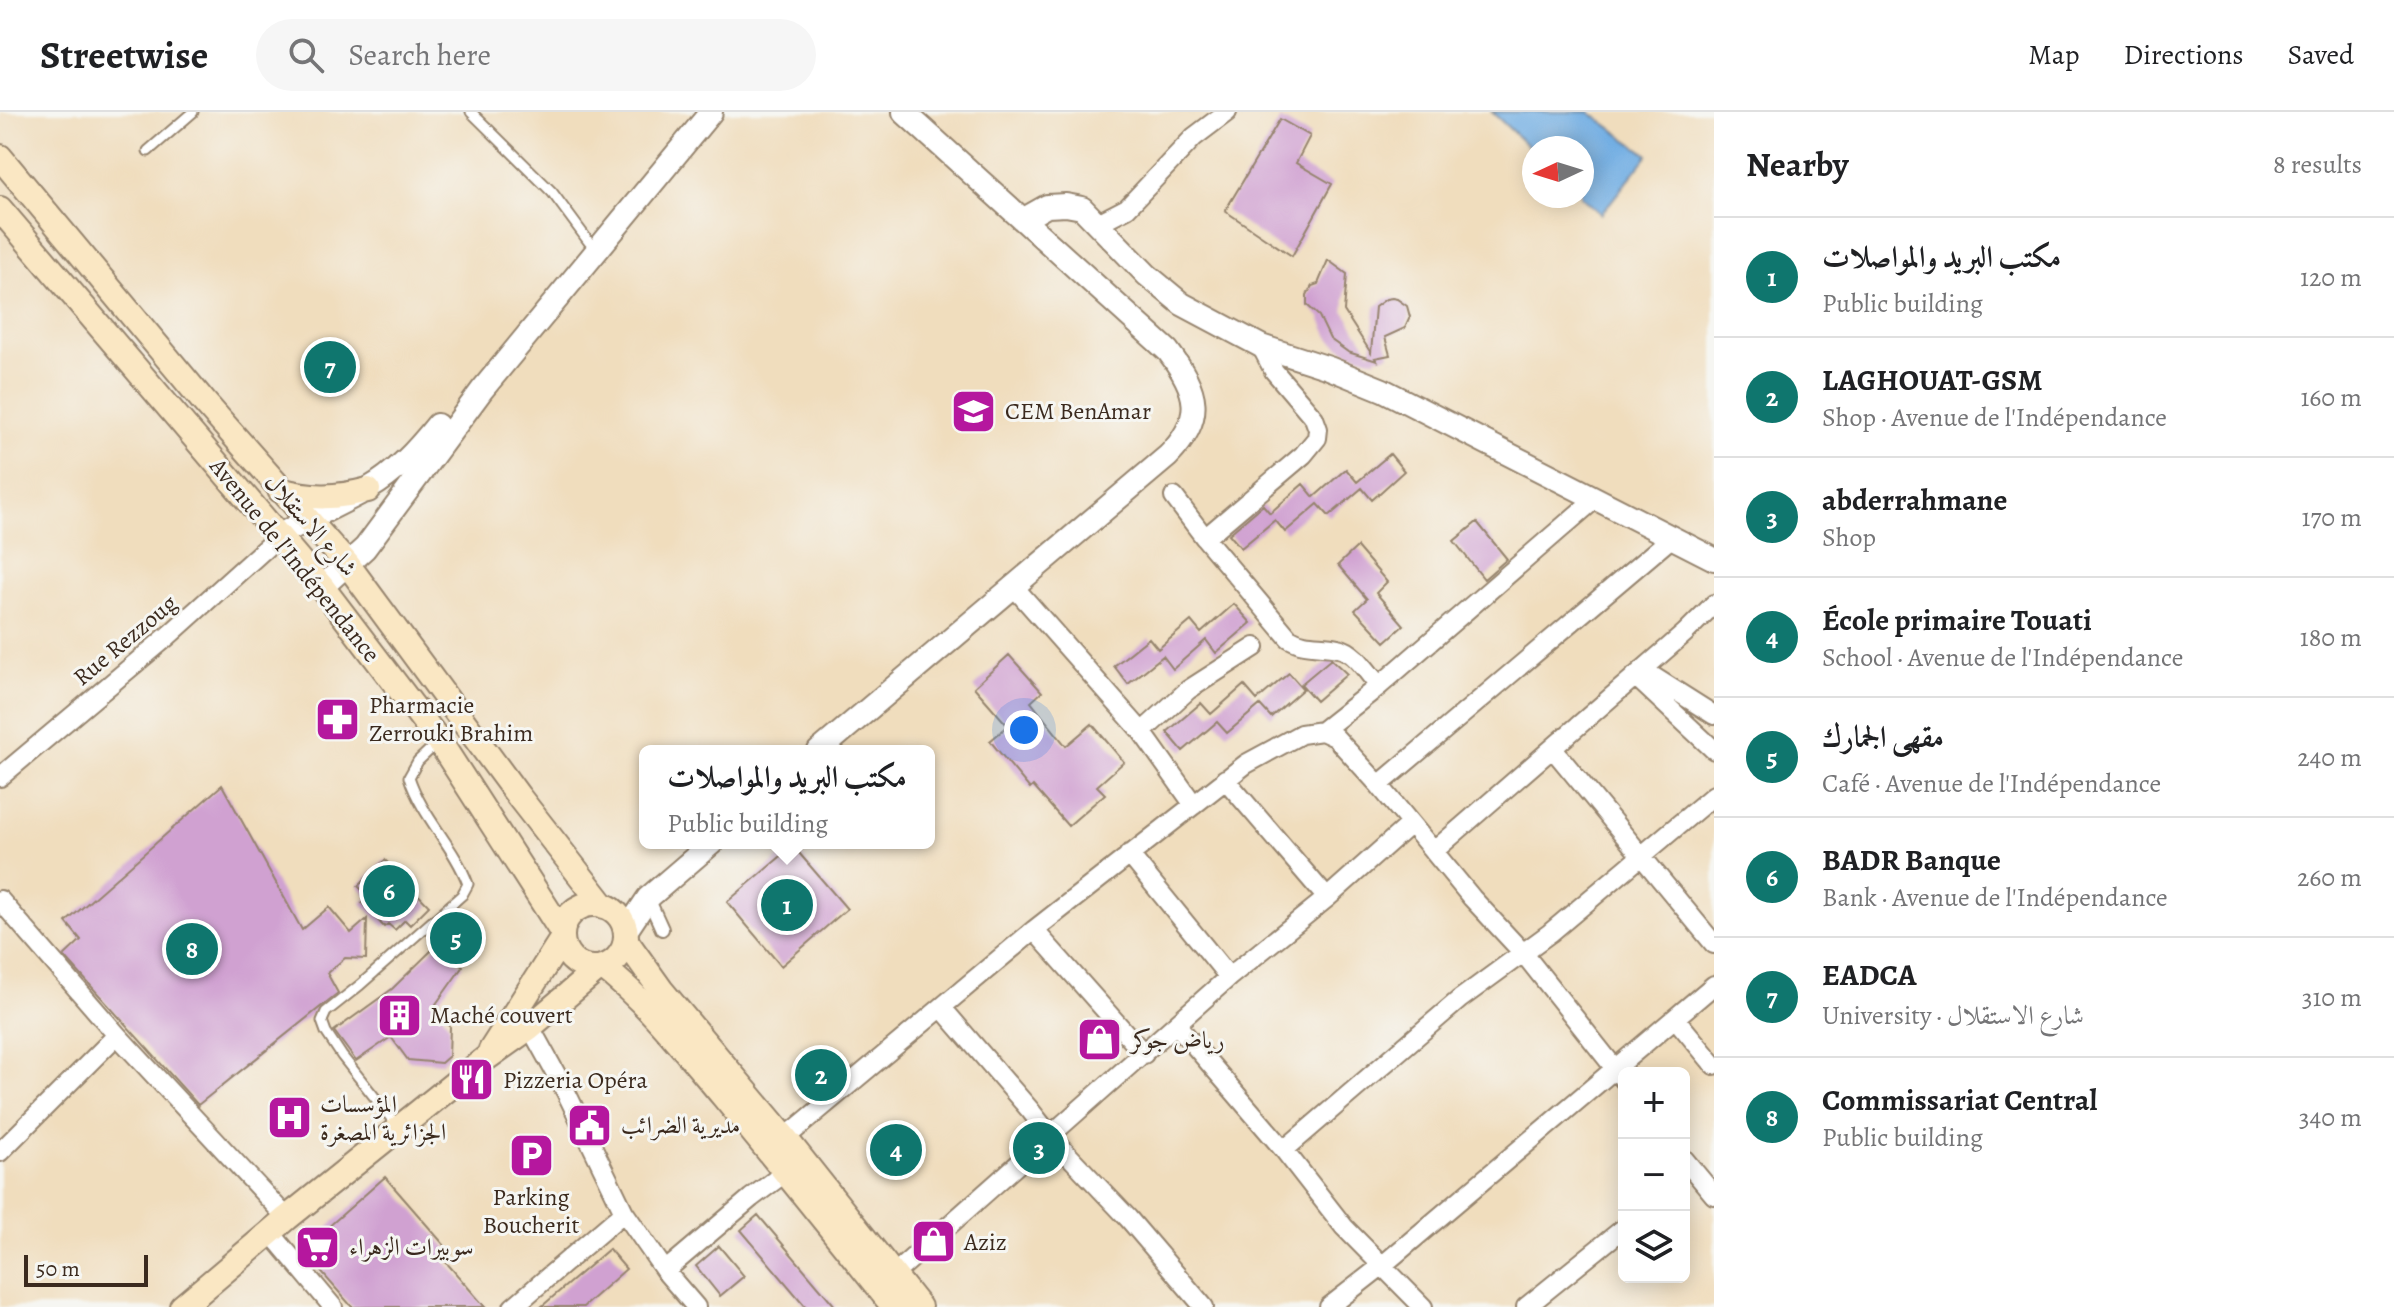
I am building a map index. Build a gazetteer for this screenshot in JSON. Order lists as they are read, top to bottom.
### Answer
{
  "streets": {
    "main road": ["شارع الاستقلال", "Avenue de l'Indépendance"],
    "street": ["Rue Rezzoug"]
  },
  "crossings": [
    ["شارع الاستقلال", "Avenue de l'Indépendance"],
    ["Avenue de l'Indépendance", "Rue Rezzoug"]
  ],
  "places": {
    "school or university": ["CEM BenAmar"],
    "pharmacy": ["Pharmacie Zerrouki Brahim"],
    "building": ["Maché couvert"],
    "shop": ["رياض جوكر", "Aziz"],
    "restaurant": ["Pizzeria Opéra"],
    "hospital": ["المؤسسات الجزائرية المصغرة"],
    "public building": ["مديرية الضرائب"],
    "parking": ["Parking Boucherit"],
    "supermarket": ["سوبيرات الزهراء"]
  },
  "scale_bar": "50 m",
  "north": "left",
  "page": {
    "header": "Streetwise",
    "search": "Search here",
    "nav": ["Map", "Directions", "Saved"],
    "heading": ["Nearby", "8 results"],
    "list": [
      {
        "mark": "1",
        "name": "مكتب البريد والمواصلات",
        "note": "Public building",
        "value": "120 m"
      },
      {
        "mark": "2",
        "name": "LAGHOUAT-GSM",
        "note": "Shop · Avenue de l'Indépendance",
        "value": "160 m"
      },
      {
        "mark": "3",
        "name": "abderrahmane",
        "note": "Shop",
        "value": "170 m"
      },
      {
        "mark": "4",
        "name": "École primaire Touati",
        "note": "School · Avenue de l'Indépendance",
        "value": "180 m"
      },
      {
        "mark": "5",
        "name": "مقهى الجمارك",
        "note": "Café · Avenue de l'Indépendance",
        "value": "240 m"
      },
      {
        "mark": "6",
        "name": "BADR Banque",
        "note": "Bank · Avenue de l'Indépendance",
        "value": "260 m"
      },
      {
        "mark": "7",
        "name": "EADCA",
        "note": "University · شارع الاستقلال",
        "value": "310 m"
      },
      {
        "mark": "8",
        "name": "Commissariat Central",
        "note": "Public building",
        "value": "340 m"
      }
    ],
    "pins": [
      "7",
      "6",
      "1",
      "5",
      "8",
      "2",
      "3",
      "4"
    ],
    "popup": ["مكتب البريد والمواصلات", "Public building"],
    "map_buttons": ["+", "−"],
    "scale": "50 m"
  }
}
